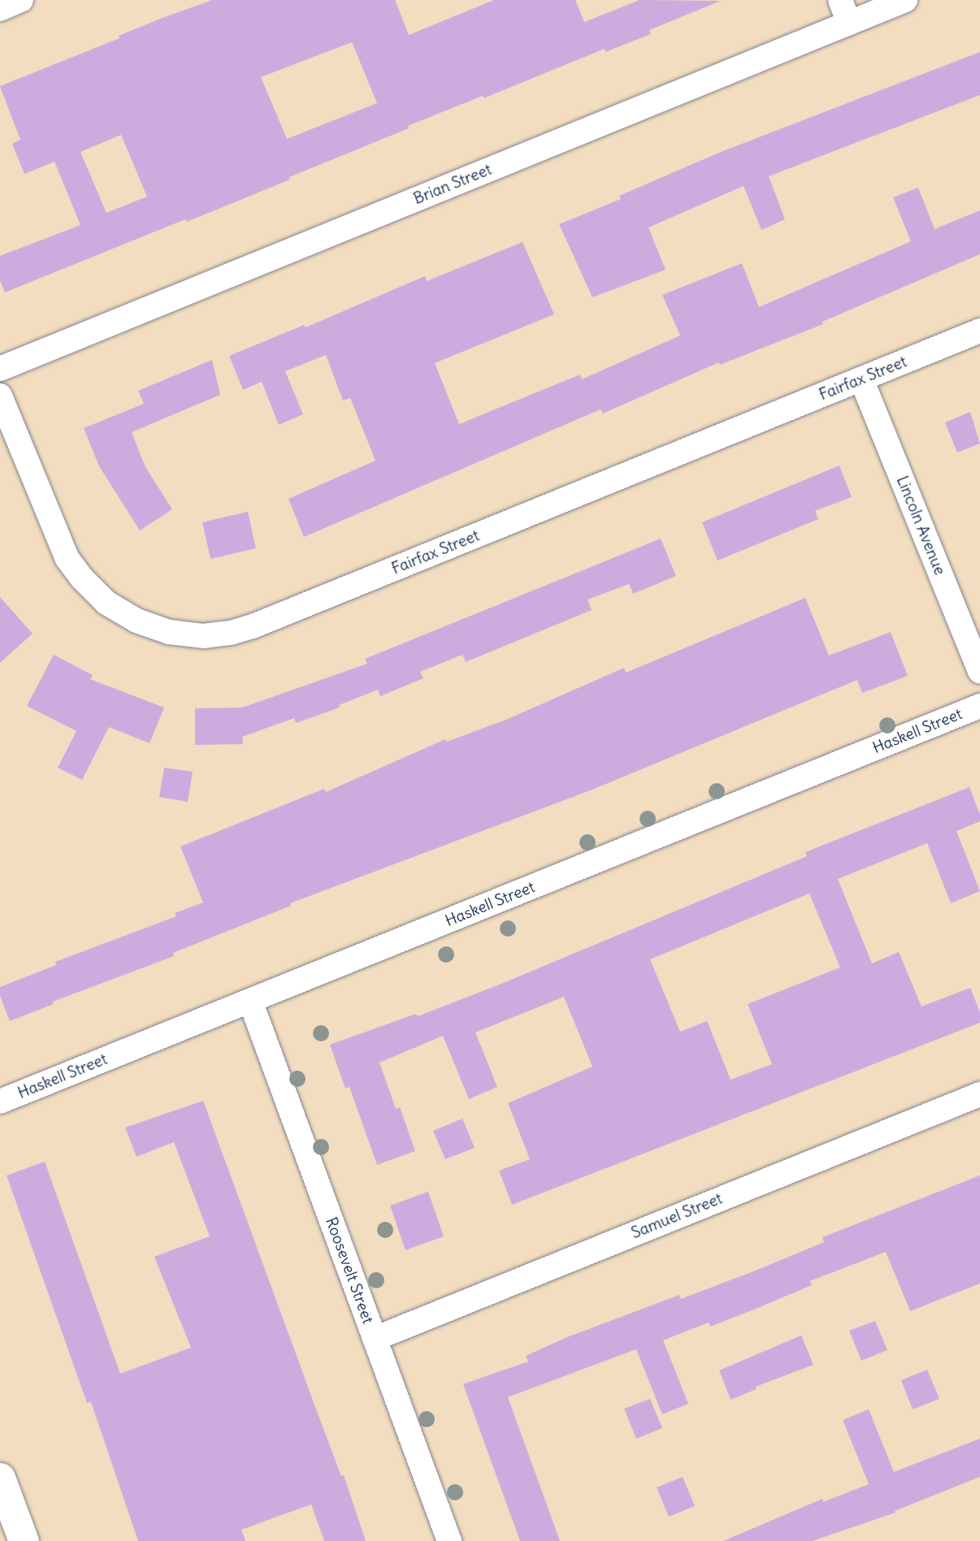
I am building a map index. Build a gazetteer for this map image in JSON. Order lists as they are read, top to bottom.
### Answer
{
  "streets": {
    "street": [
      "Brian Street",
      "Fairfax Street",
      "Lincoln Avenue",
      "Haskell Street",
      "Samuel Street",
      "Roosevelt Street"
    ]
  },
  "crossings": [
    ["Fairfax Street", "Lincoln Avenue"],
    ["Haskell Street", "Roosevelt Street"],
    ["Samuel Street", "Roosevelt Street"]
  ]
}
